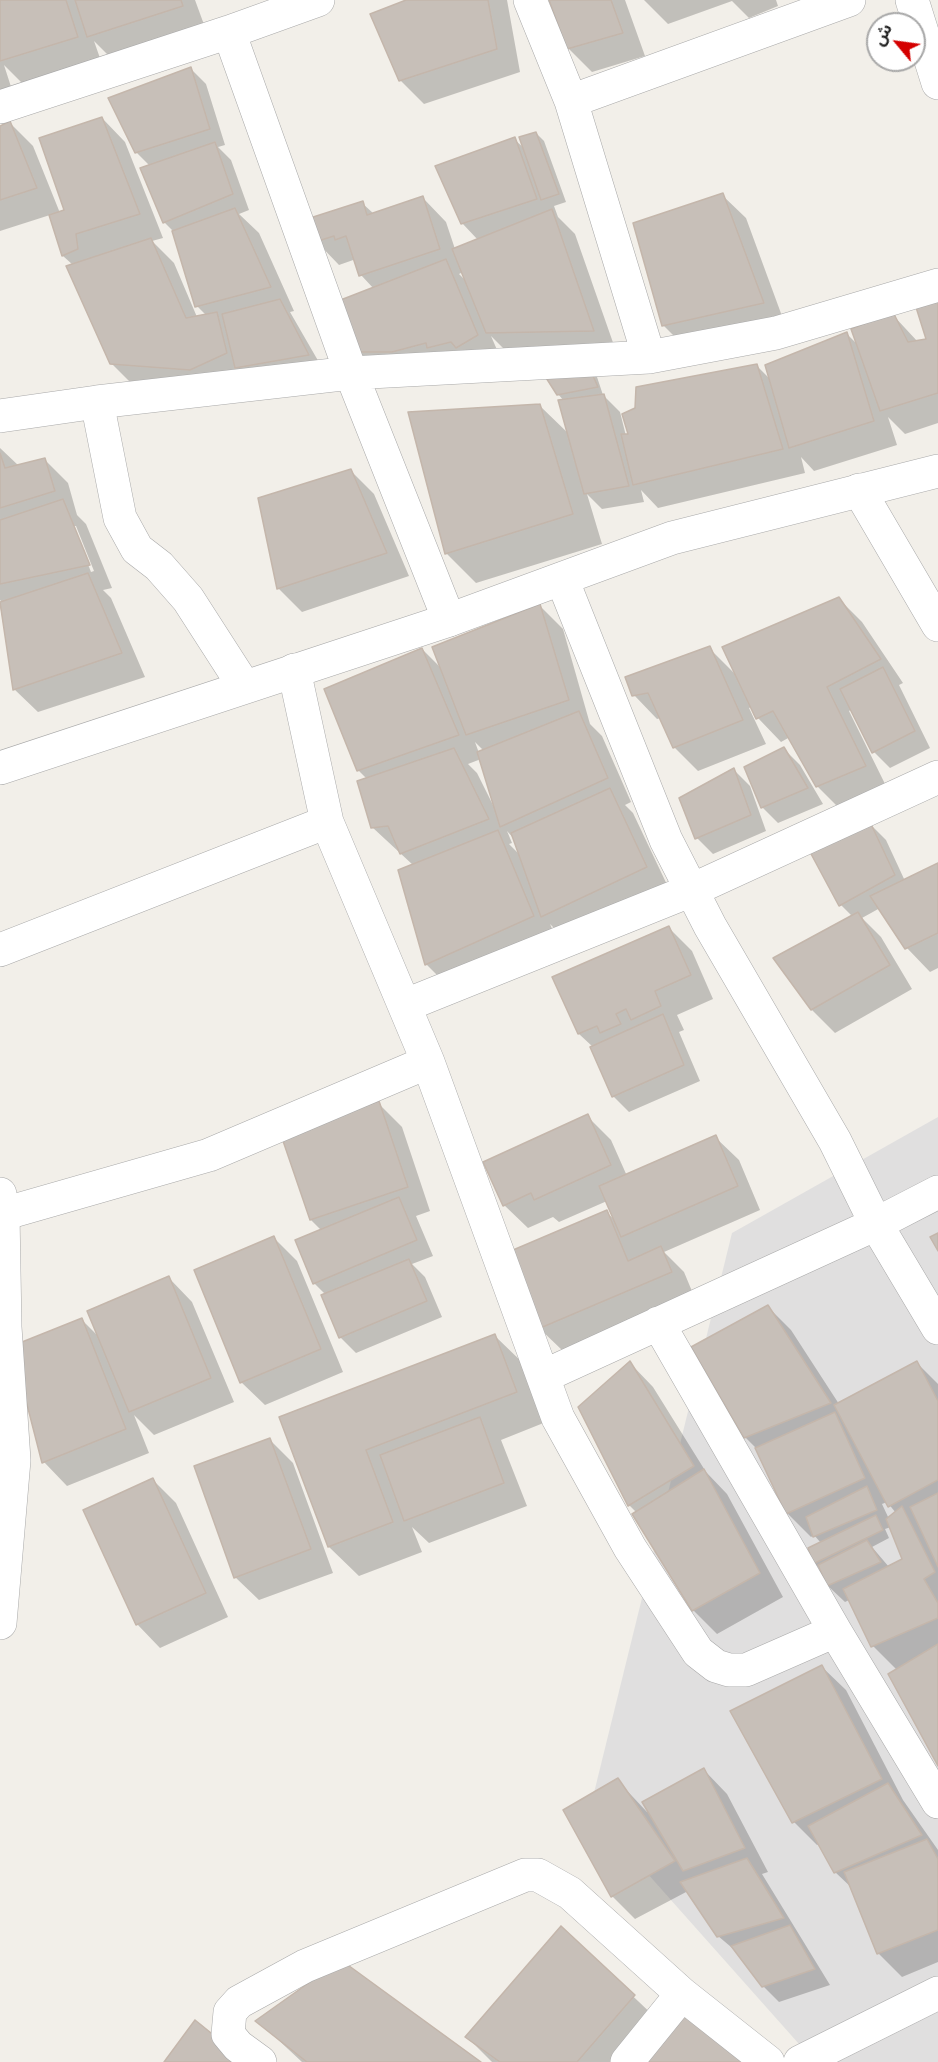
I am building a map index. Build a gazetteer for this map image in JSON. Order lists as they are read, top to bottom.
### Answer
{
  "north": "top left"
}
